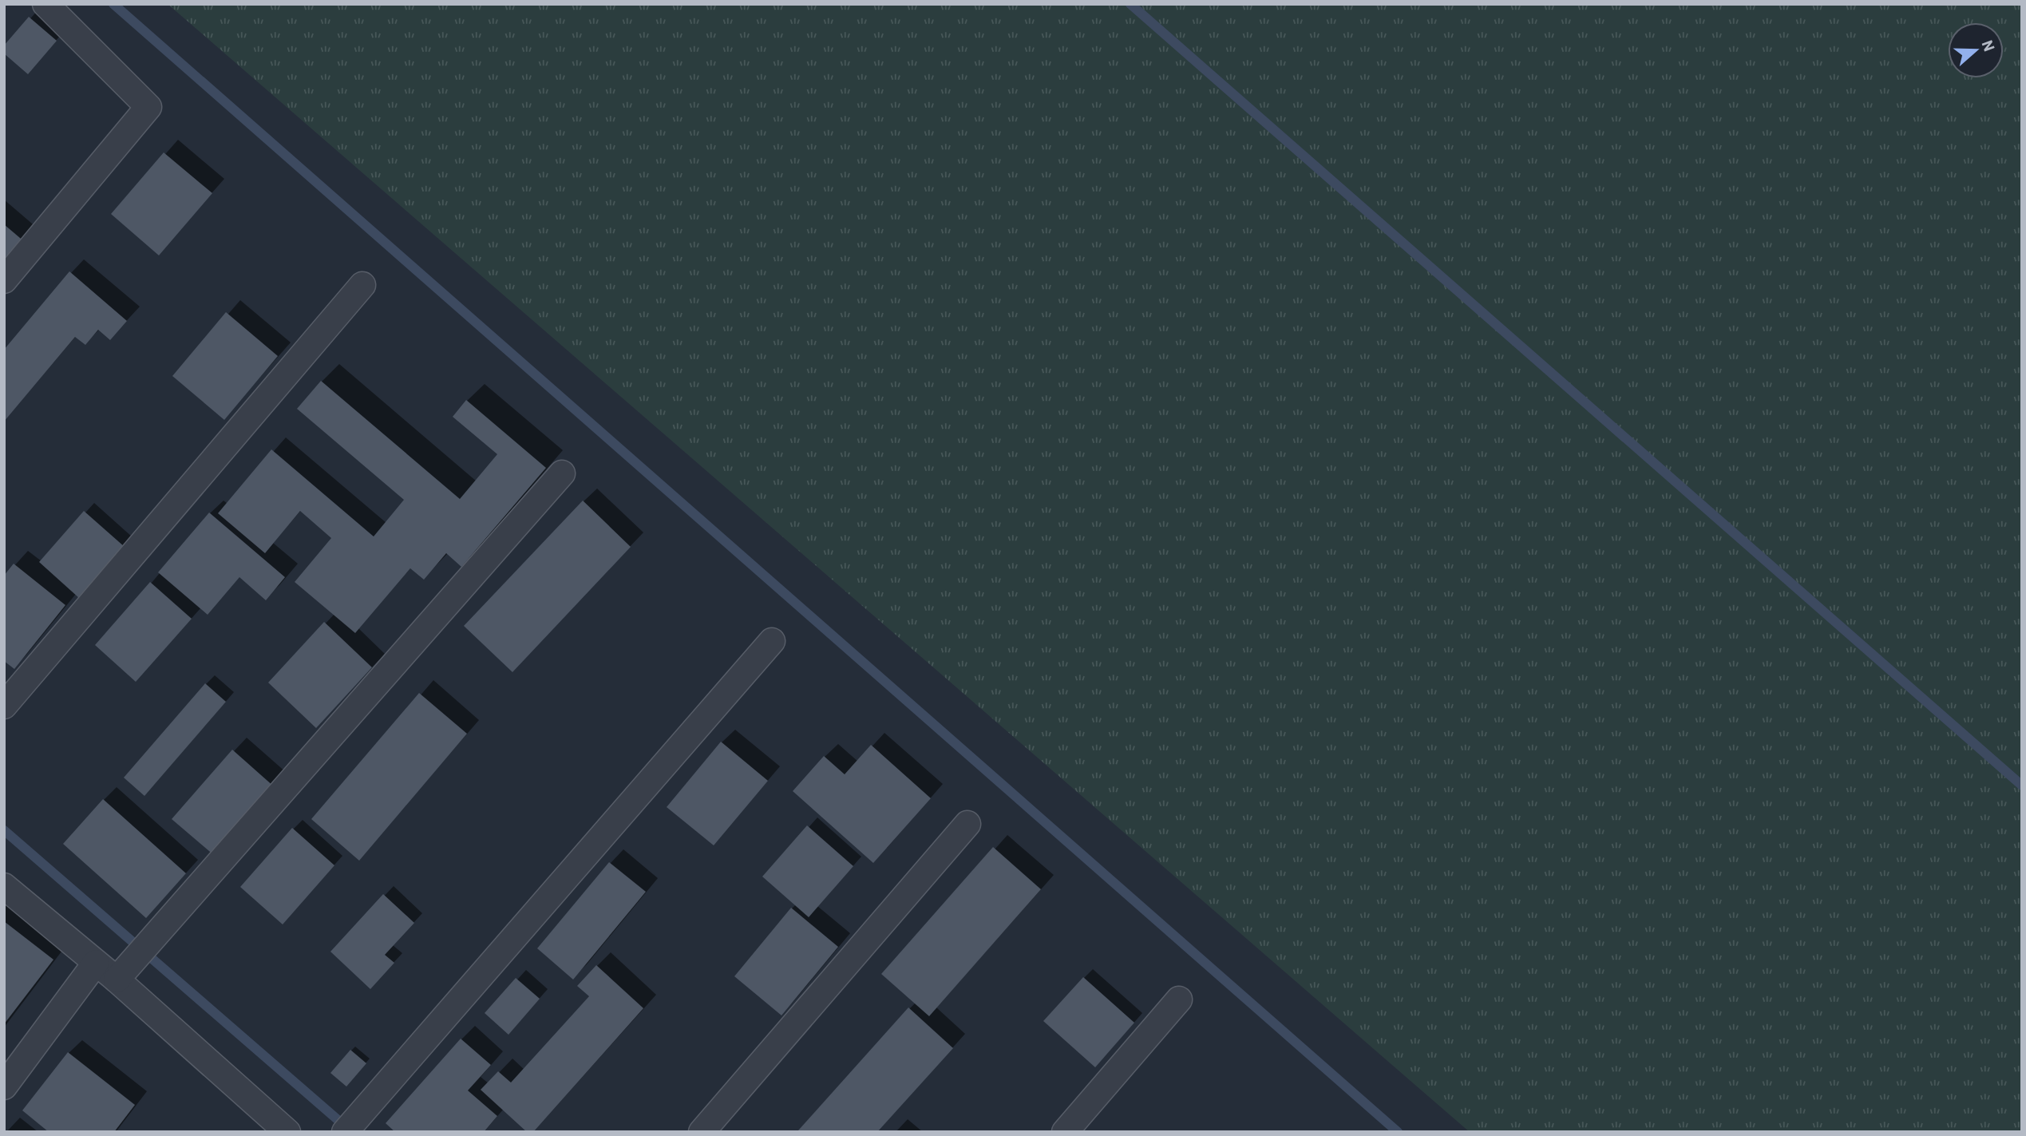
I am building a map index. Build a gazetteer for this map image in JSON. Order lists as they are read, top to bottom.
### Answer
{
  "north": "right"
}
